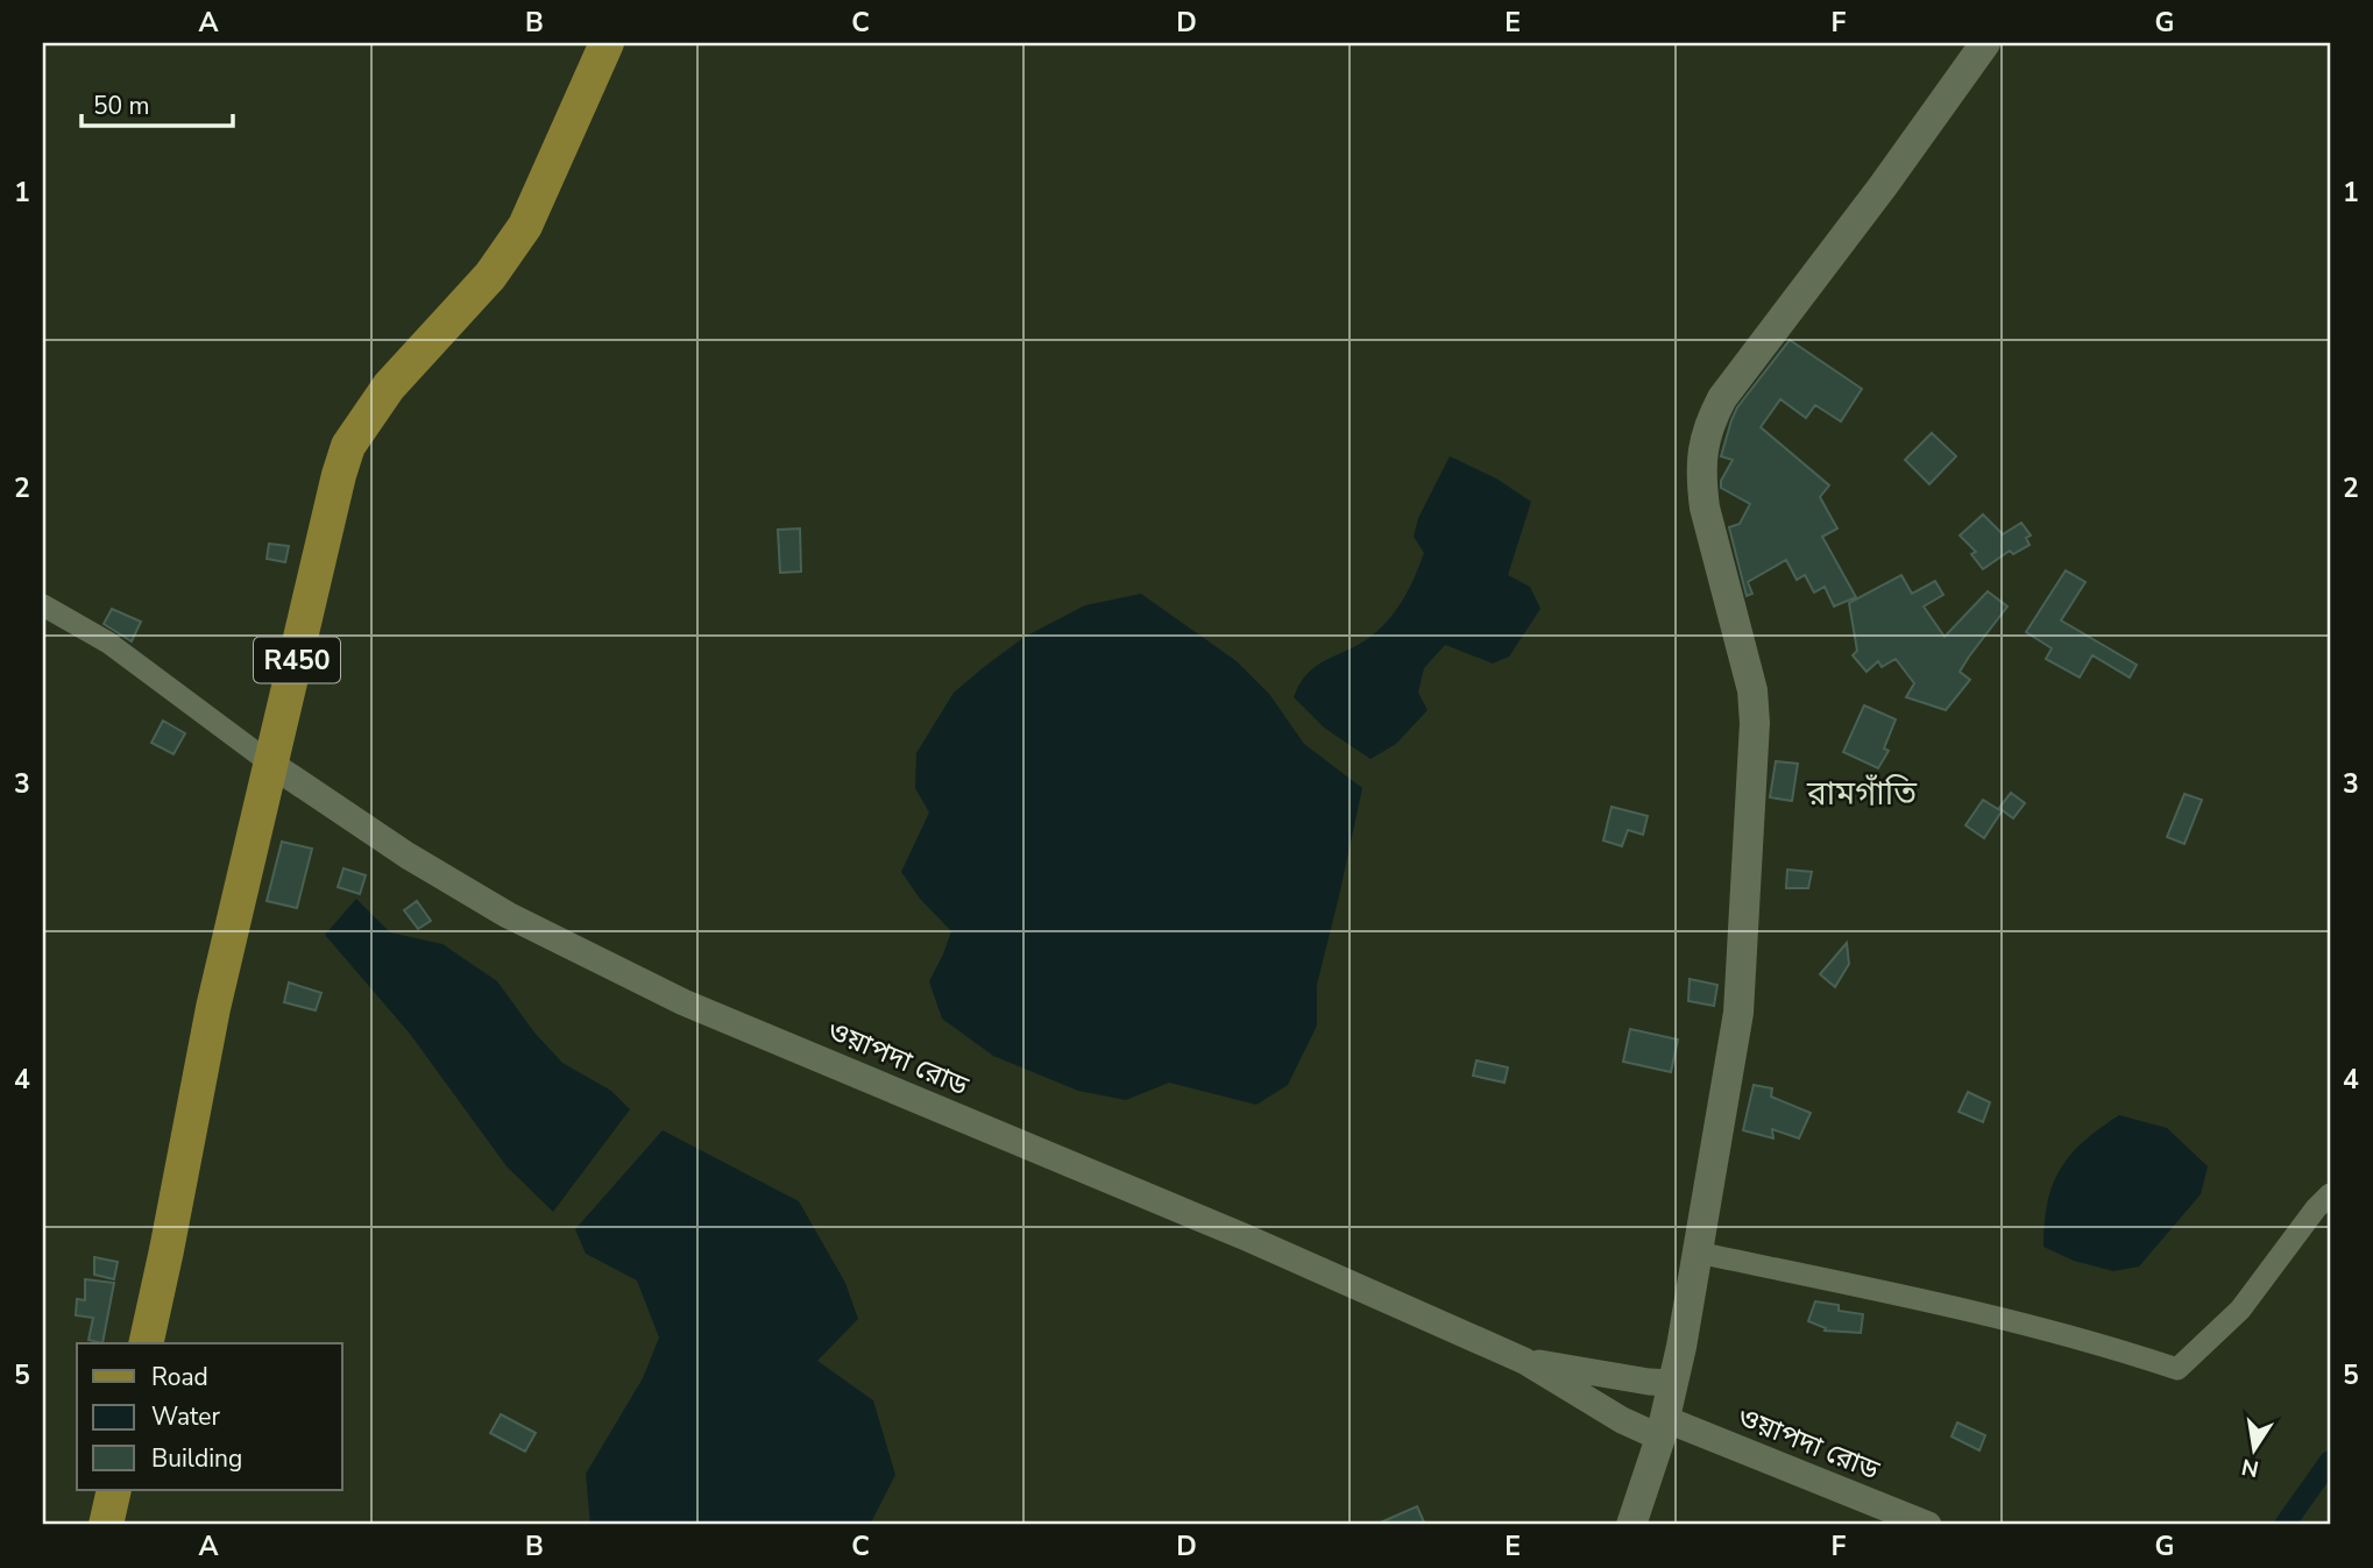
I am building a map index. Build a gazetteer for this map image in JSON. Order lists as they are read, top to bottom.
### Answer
{
  "streets": {
    "main road": ["R450"],
    "street": ["ওয়াপদা রোড"]
  },
  "crossings": [
    ["R450", "ওয়াপদা রোড"]
  ],
  "districts": ["রামগাঁতি"],
  "legend": ["Road", "Water", "Building"],
  "scale_bar": "50 m",
  "north": "bottom",
  "grid": {
    "columns": [
      "A",
      "B",
      "C",
      "D",
      "E",
      "F",
      "G"
    ],
    "rows": [
      "1",
      "2",
      "3",
      "4",
      "5"
    ]
  }
}
